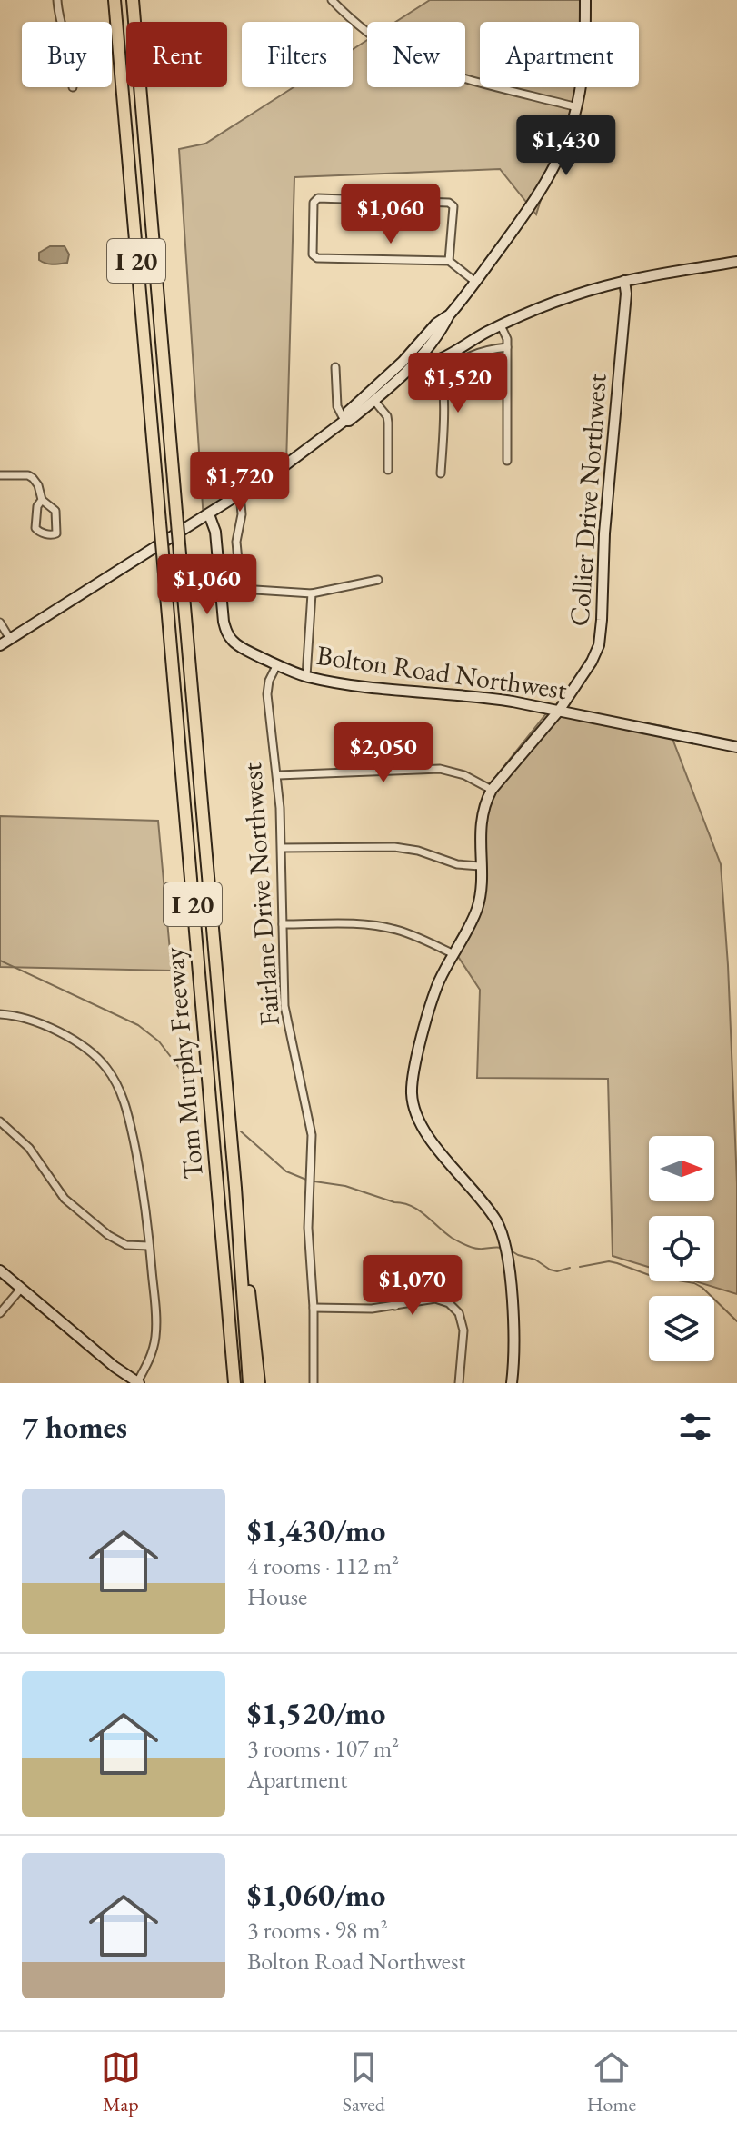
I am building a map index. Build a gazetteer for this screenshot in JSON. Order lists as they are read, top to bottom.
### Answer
{
  "streets": {
    "highway": ["I 20", "Tom Murphy Freeway"],
    "main road": ["Collier Drive Northwest", "Bolton Road Northwest"],
    "street": ["Fairlane Drive Northwest"]
  },
  "crossings": [
    ["Collier Drive Northwest", "Bolton Road Northwest"],
    ["Bolton Road Northwest", "Fairlane Drive Northwest"]
  ],
  "north": "right",
  "page": {
    "chip": [
      "Buy",
      "Rent",
      "Filters",
      "New",
      "Apartment"
    ],
    "price": [
      "$1,430",
      "$1,060",
      "$1,520",
      "$1,720",
      "$1,060",
      "$2,050",
      "$1,070"
    ],
    "heading": "7 homes",
    "list": [
      {
        "name": "$1,430/mo",
        "note": "4 rooms · 112 m² · House"
      },
      {
        "name": "$1,520/mo",
        "note": "3 rooms · 107 m² · Apartment"
      },
      {
        "name": "$1,060/mo",
        "note": "3 rooms · 98 m² · Bolton Road Northwest"
      }
    ],
    "tabs": ["Map", "Saved", "Home"]
  }
}
